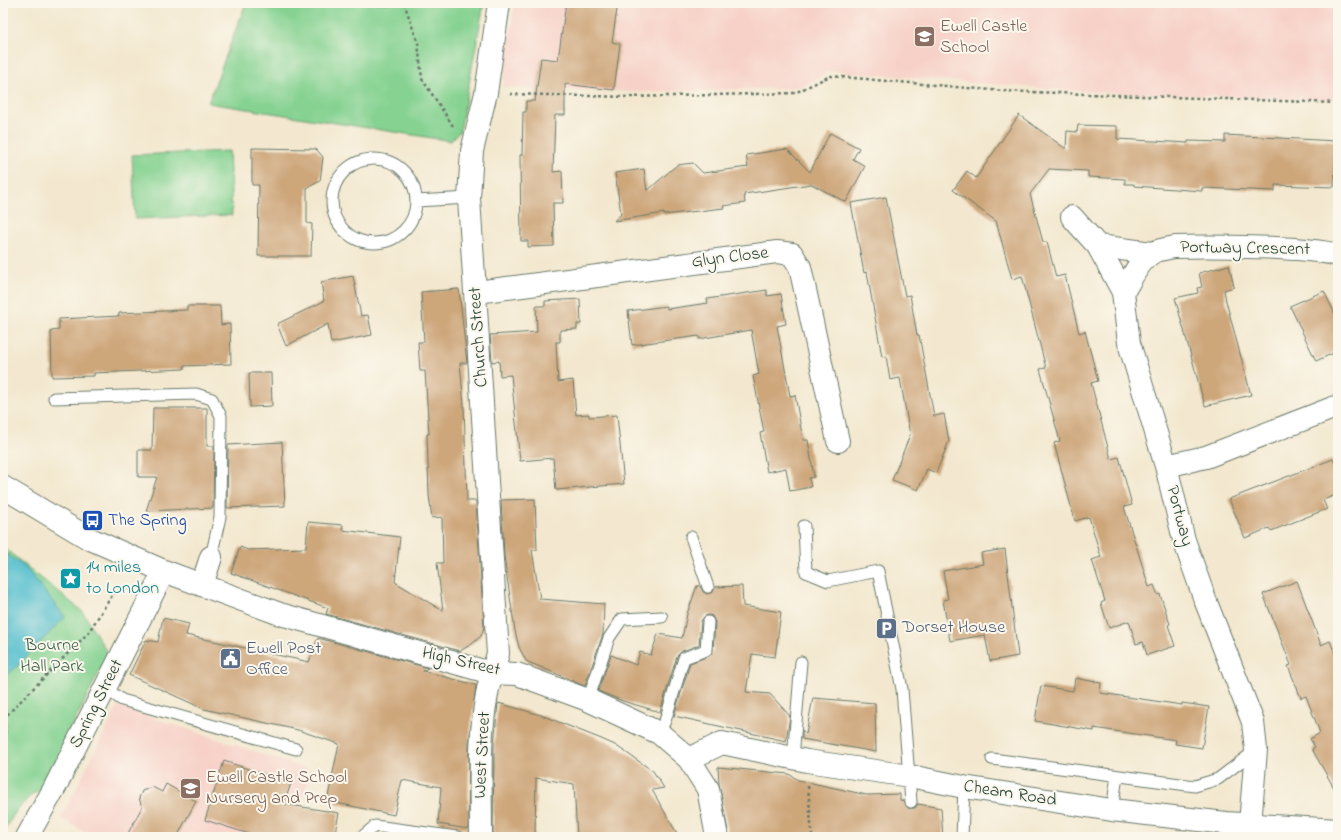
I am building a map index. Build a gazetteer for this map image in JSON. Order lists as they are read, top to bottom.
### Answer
{
  "streets": {
    "street": [
      "Portway Crescent",
      "Glyn Close",
      "Church Street",
      "Portway",
      "High Street",
      "Spring Street",
      "West Street",
      "Cheam Road"
    ]
  },
  "crossings": [
    ["Portway Crescent", "Portway"],
    ["Glyn Close", "Church Street"],
    ["Church Street", "High Street"],
    ["Church Street", "West Street"],
    ["Portway", "Cheam Road"],
    ["High Street", "Spring Street"],
    ["High Street", "West Street"],
    ["High Street", "Cheam Road"]
  ],
  "parks": ["Bourne Hall Park"],
  "places": {
    "school or university": ["Ewell Castle School", "Ewell Castle School Nursery and Prep"],
    "bus stop": ["The Spring"],
    "place": ["14 miles to London"],
    "parking": ["Dorset House"],
    "public building": ["Ewell Post Office"]
  }
}
